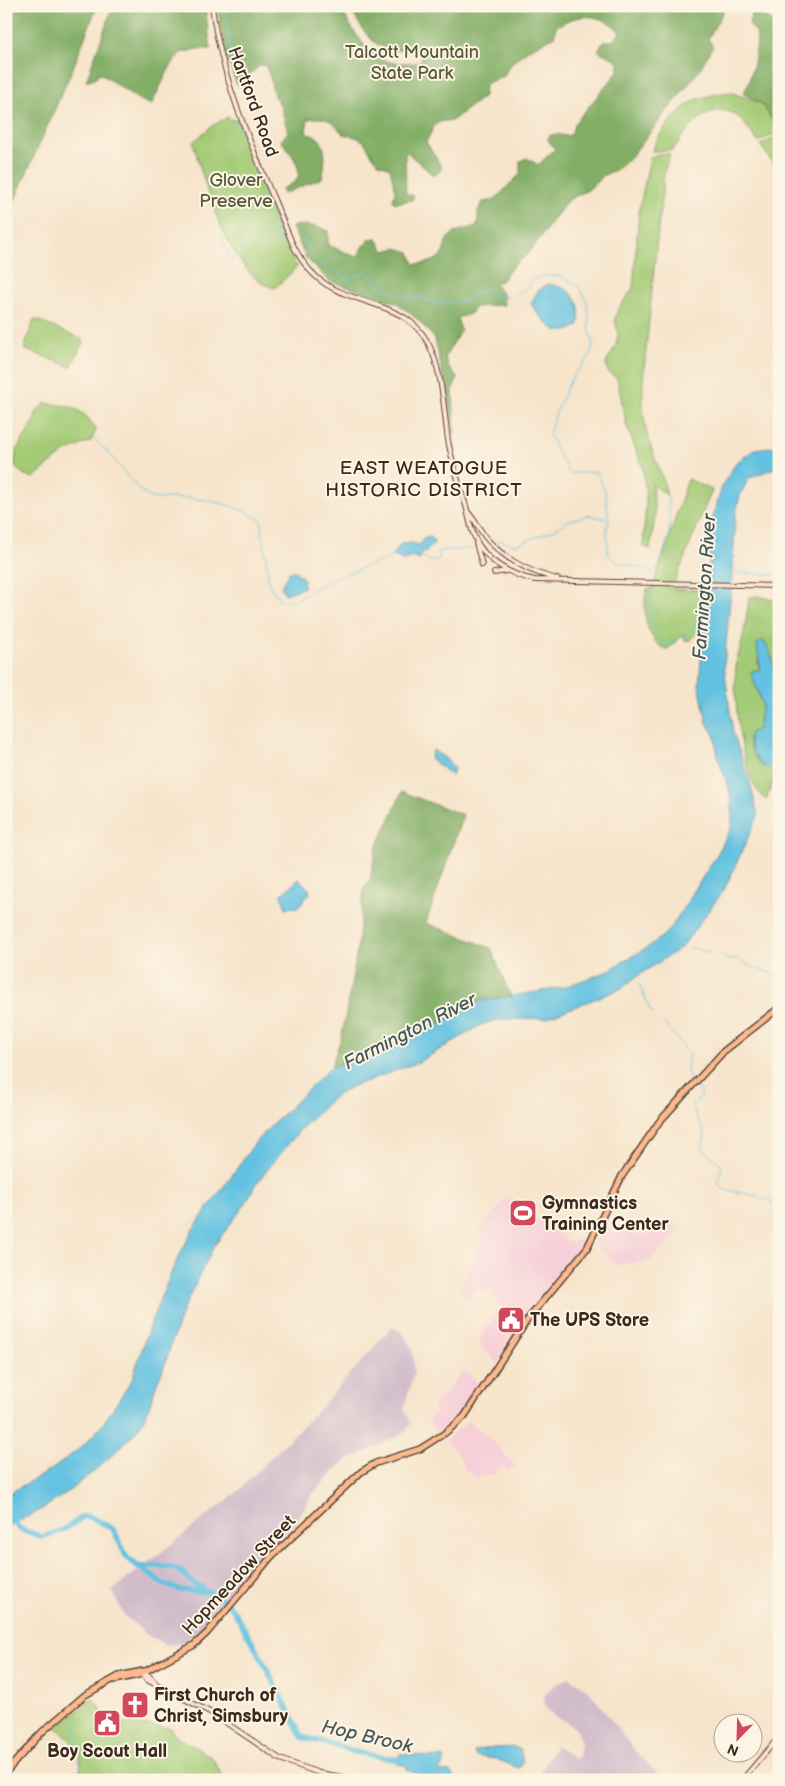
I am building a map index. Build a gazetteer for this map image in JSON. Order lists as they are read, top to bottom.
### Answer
{
  "streets": {
    "highway": ["Hopmeadow Street"],
    "main road": ["Hartford Road"]
  },
  "districts": ["EAST WEATOGUE HISTORIC DISTRICT"],
  "water": ["Farmington River", "Hop Brook"],
  "parks": ["Talcott Mountain State Park", "Glover Preserve"],
  "places": {
    "sports": ["Gymnastics Training Center"],
    "public building": ["The UPS Store", "Boy Scout Hall"],
    "church": ["First Church of Christ, Simsbury"]
  },
  "north": "bottom left"
}
